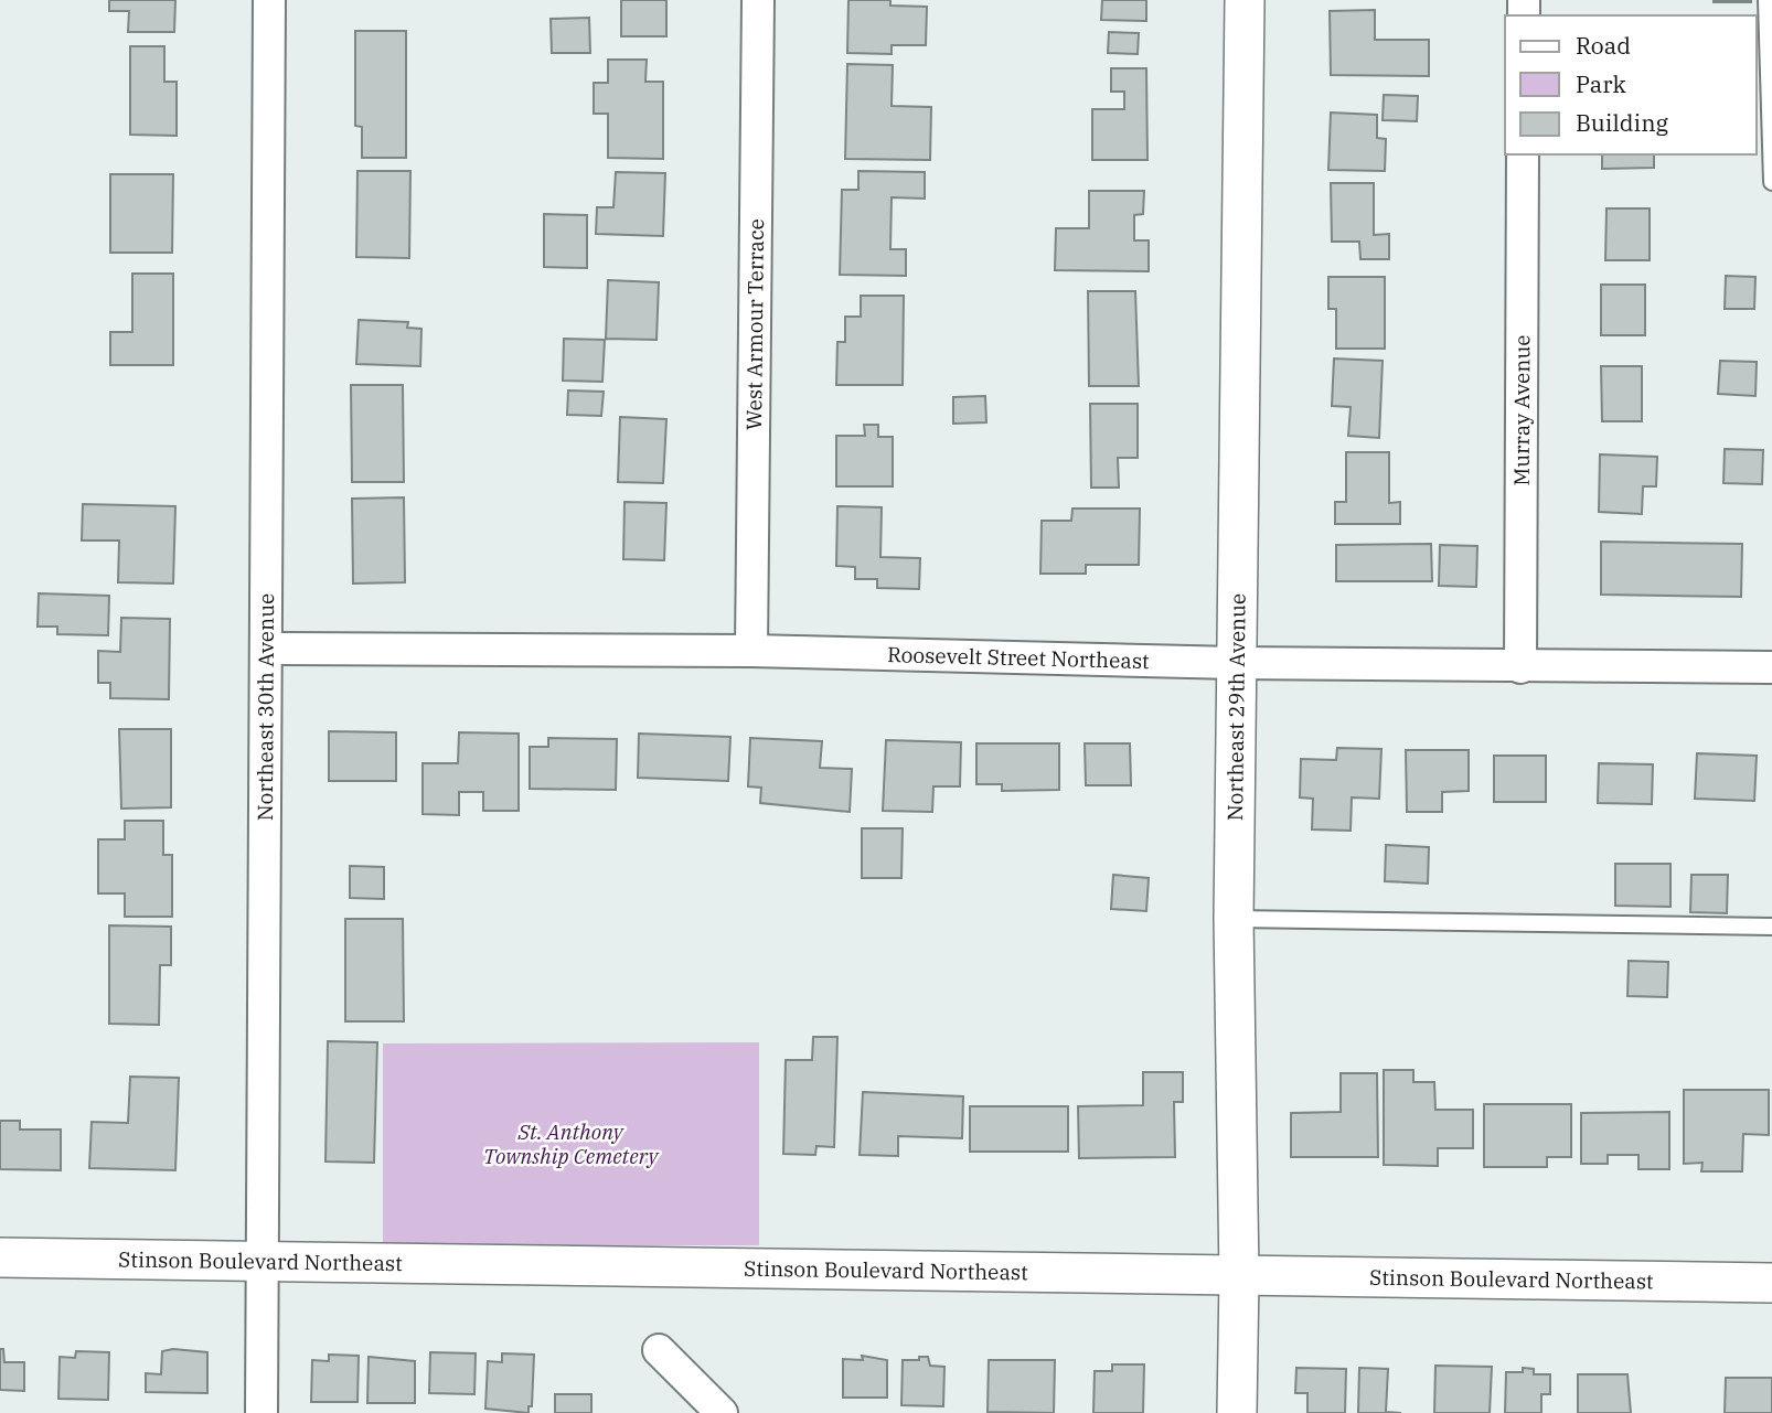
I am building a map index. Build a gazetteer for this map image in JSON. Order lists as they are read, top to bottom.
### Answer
{
  "streets": {
    "street": [
      "West Armour Terrace",
      "Murray Avenue",
      "Roosevelt Street Northeast",
      "Northeast 29th Avenue",
      "Northeast 30th Avenue",
      "Stinson Boulevard Northeast"
    ]
  },
  "crossings": [
    ["West Armour Terrace", "Roosevelt Street Northeast"],
    ["Murray Avenue", "Roosevelt Street Northeast"],
    ["Roosevelt Street Northeast", "Northeast 29th Avenue"],
    ["Roosevelt Street Northeast", "Northeast 30th Avenue"],
    ["Northeast 29th Avenue", "Stinson Boulevard Northeast"],
    ["Northeast 30th Avenue", "Stinson Boulevard Northeast"]
  ],
  "parks": ["St. Anthony Township Cemetery"],
  "legend": ["Road", "Park", "Building"]
}
